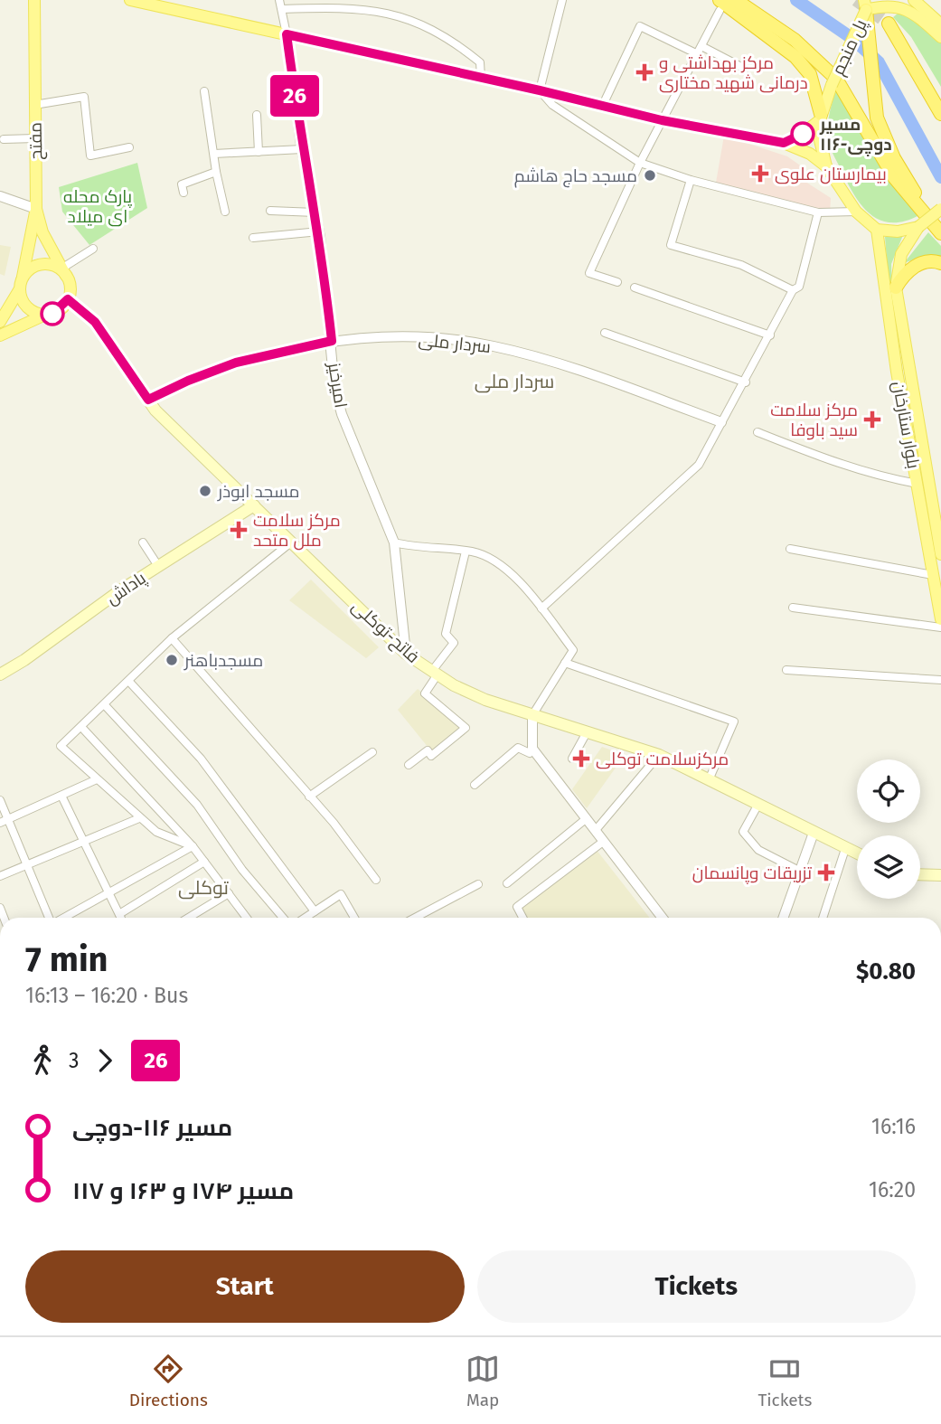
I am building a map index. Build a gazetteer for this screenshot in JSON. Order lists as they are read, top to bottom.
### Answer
{
  "streets": {
    "main road": [
      "پل منجم",
      "مفتح",
      "بلوار ستارخان",
      "پاداش",
      "فاتح-توکلی"
    ],
    "street": ["سردار ملی", "امیرخیز"]
  },
  "crossings": [
    ["مفتح", "فاتح-توکلی"],
    ["سردار ملی", "امیرخیز"],
    ["سردار ملی", "فاتح-توکلی"],
    ["امیرخیز", "فاتح-توکلی"],
    ["پاداش", "فاتح-توکلی"]
  ],
  "districts": ["سردار ملی", "توکلی"],
  "parks": ["پارک محله ای میلاد"],
  "places": {
    "health": [
      "مرکز بهداشتی و درمانی شهید مختاری",
      "بیمارستان علوی",
      "مرکز سلامت سید باوفا",
      "مرکز سلامت ملل متحد",
      "مرکزسلامت توکلی",
      "تزریقات وپانسمان"
    ],
    "other": [
      "مسیر ۱۱۶-دوچی",
      "مسجد حاج هاشم",
      "مسجد ابوذر",
      "مسجدباهنر"
    ]
  },
  "lines": ["bus line 26"],
  "page": {
    "on_map": "26",
    "heading": ["7 min", "16:13 – 16:20 · Bus", "$0.80"],
    "legs": ["3", "26"],
    "list": [
      {
        "name": "مسیر ۱۱۶-دوچی",
        "value": "16:16"
      },
      {
        "name": "مسیر ۱۷۴ و ۱۶۳ و ۱۱۷",
        "value": "16:20"
      }
    ],
    "buttons": ["Start", "Tickets"],
    "tabs": ["Directions", "Map", "Tickets"]
  }
}
